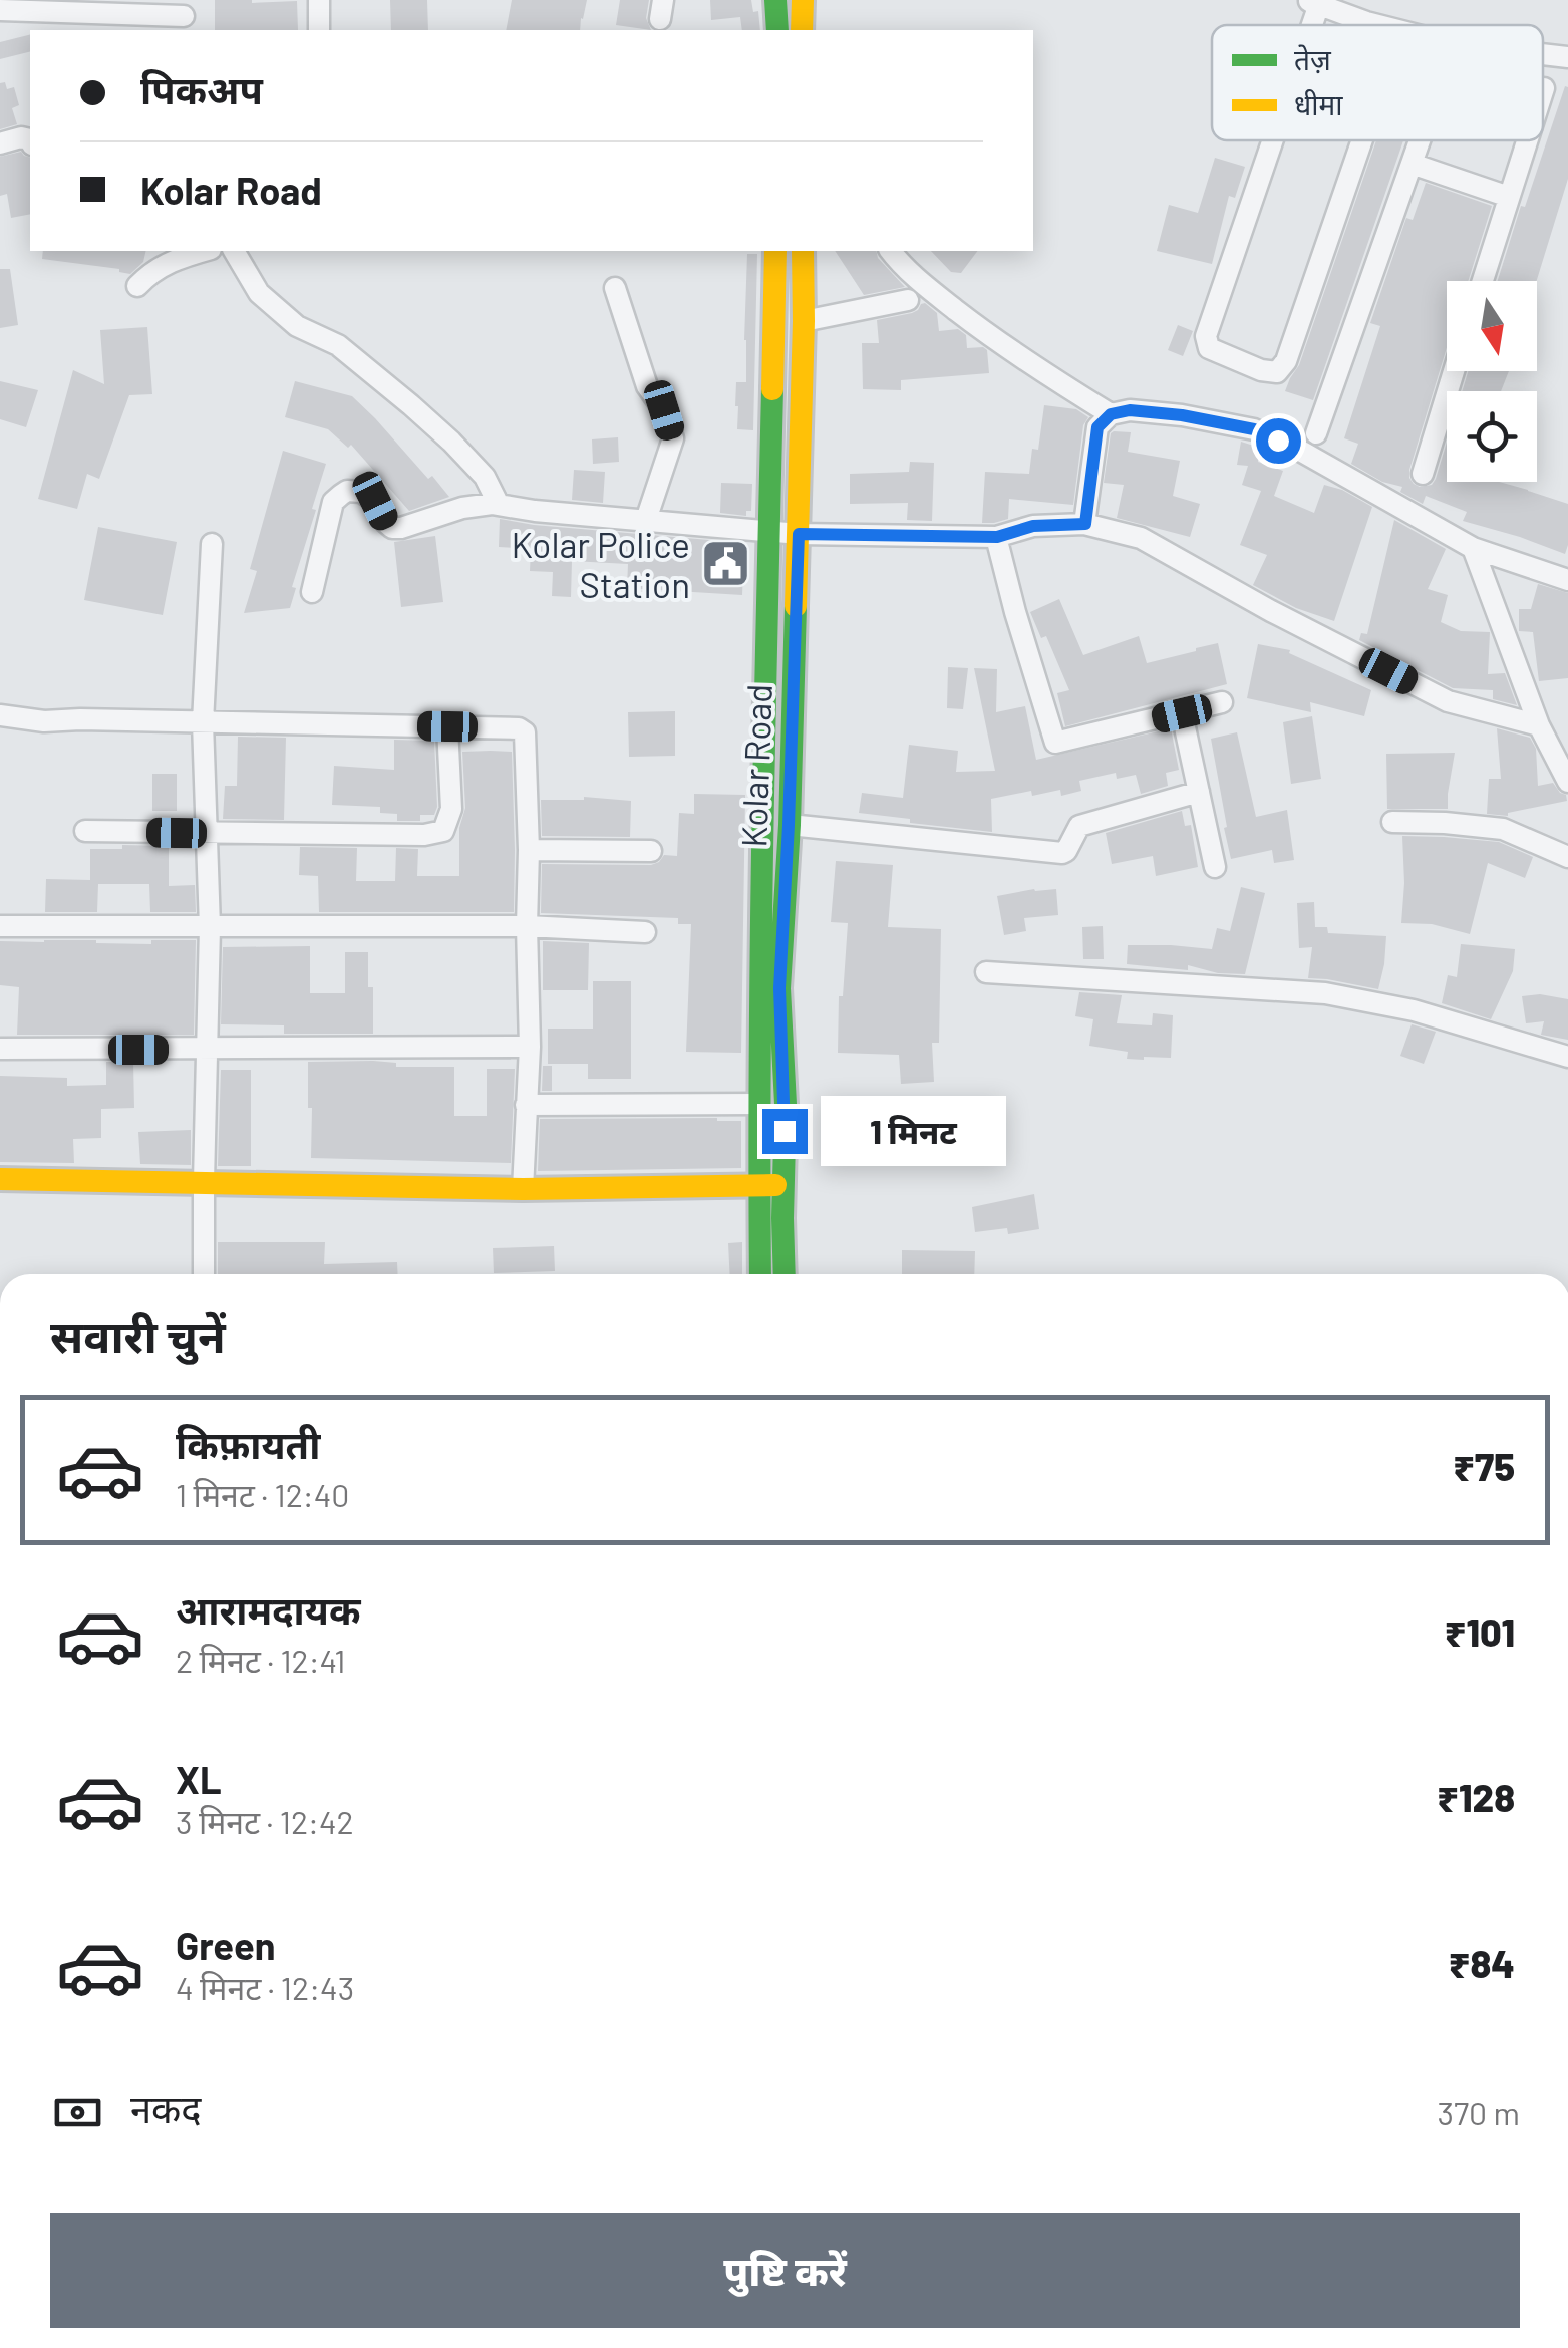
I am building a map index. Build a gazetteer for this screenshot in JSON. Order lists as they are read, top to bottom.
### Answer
{
  "streets": {
    "main road": ["Kolar Road"]
  },
  "places": {
    "public building": ["Kolar Police Station"]
  },
  "legend": ["तेज़", "धीमा"],
  "north": "bottom",
  "page": {
    "banner": ["पिकअप", "Kolar Road"],
    "bubble": "1 मिनट",
    "heading": "सवारी चुनें",
    "list": [
      {
        "name": "किफ़ायती",
        "note": "1 मिनट · 12:40",
        "value": "₹75"
      },
      {
        "name": "आरामदायक",
        "note": "2 मिनट · 12:41",
        "value": "₹101"
      },
      {
        "name": "XL",
        "note": "3 मिनट · 12:42",
        "value": "₹128"
      },
      {
        "name": "Green",
        "note": "4 मिनट · 12:43",
        "value": "₹84"
      }
    ],
    "pay": ["नकद", "370 m"],
    "buttons": "पुष्टि करें"
  }
}
